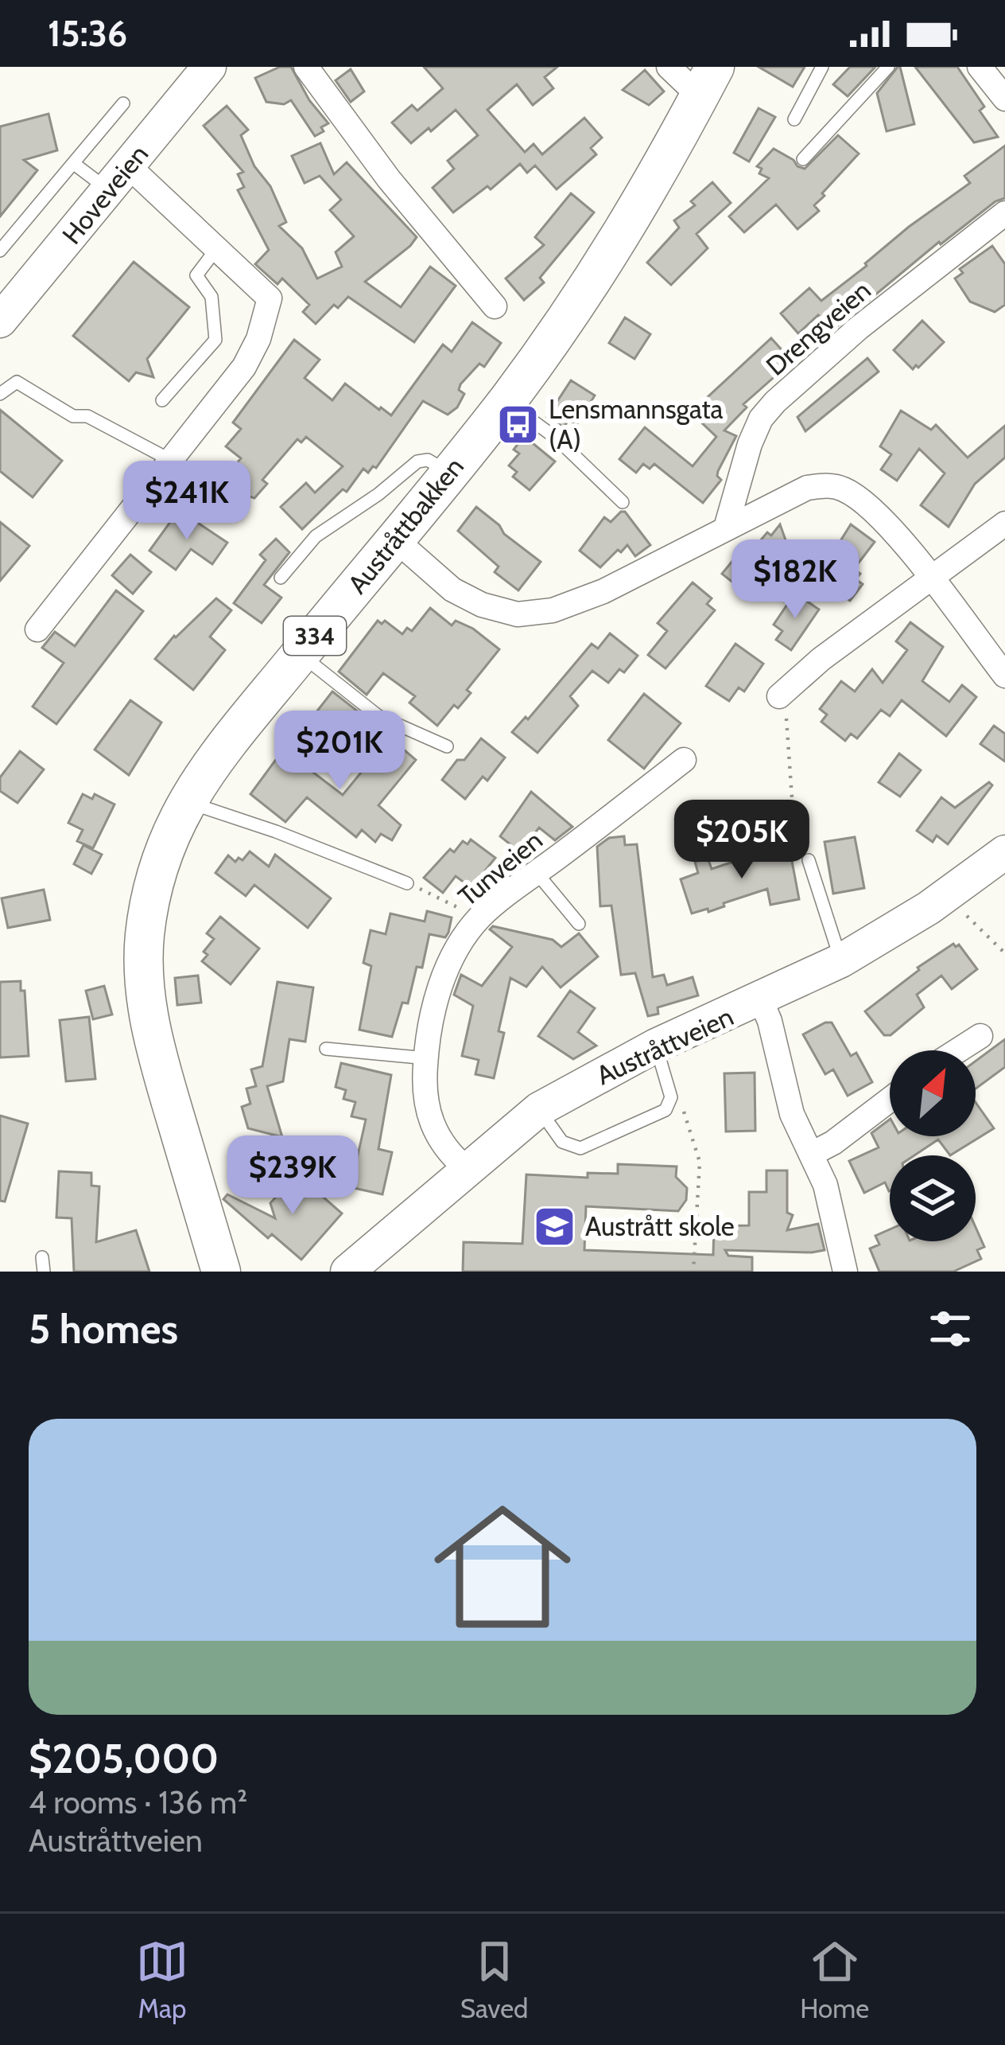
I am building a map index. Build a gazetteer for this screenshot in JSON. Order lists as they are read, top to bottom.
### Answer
{
  "streets": {
    "main road": [
      "Hoveveien",
      "Austråttbakken",
      "334",
      "Austråttveien"
    ],
    "street": ["Drengveien", "Tunveien"]
  },
  "crossings": [
    ["Tunveien", "Austråttveien"]
  ],
  "places": {
    "bus stop": ["Lensmannsgata (A)"],
    "school or university": ["Austrått skole"]
  },
  "north": "top right",
  "page": {
    "status": "15:36",
    "price": [
      "$241K",
      "$182K",
      "$201K",
      "$205K",
      "$239K"
    ],
    "heading": "5 homes",
    "list": [
      {
        "name": "$205,000",
        "note": "4 rooms · 136 m² · Austråttveien"
      }
    ],
    "tabs": ["Map", "Saved", "Home"]
  }
}
